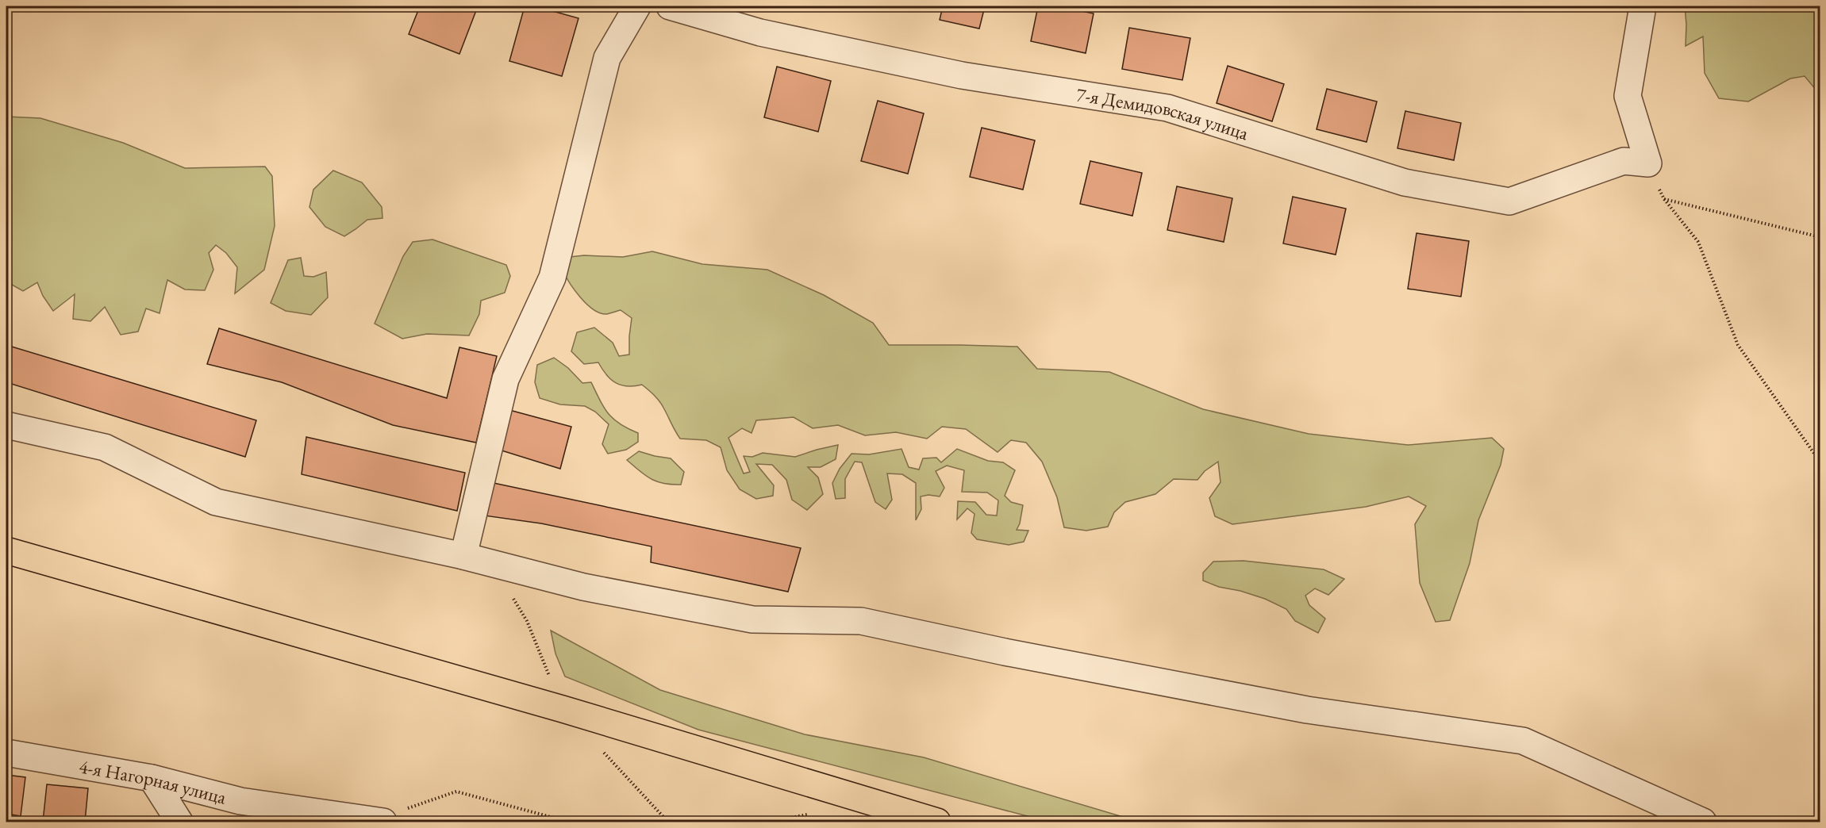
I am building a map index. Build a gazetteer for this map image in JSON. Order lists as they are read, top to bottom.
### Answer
{
  "streets": {
    "street": ["7-я Демидовская улица", "4-я Нагорная улица"]
  }
}
